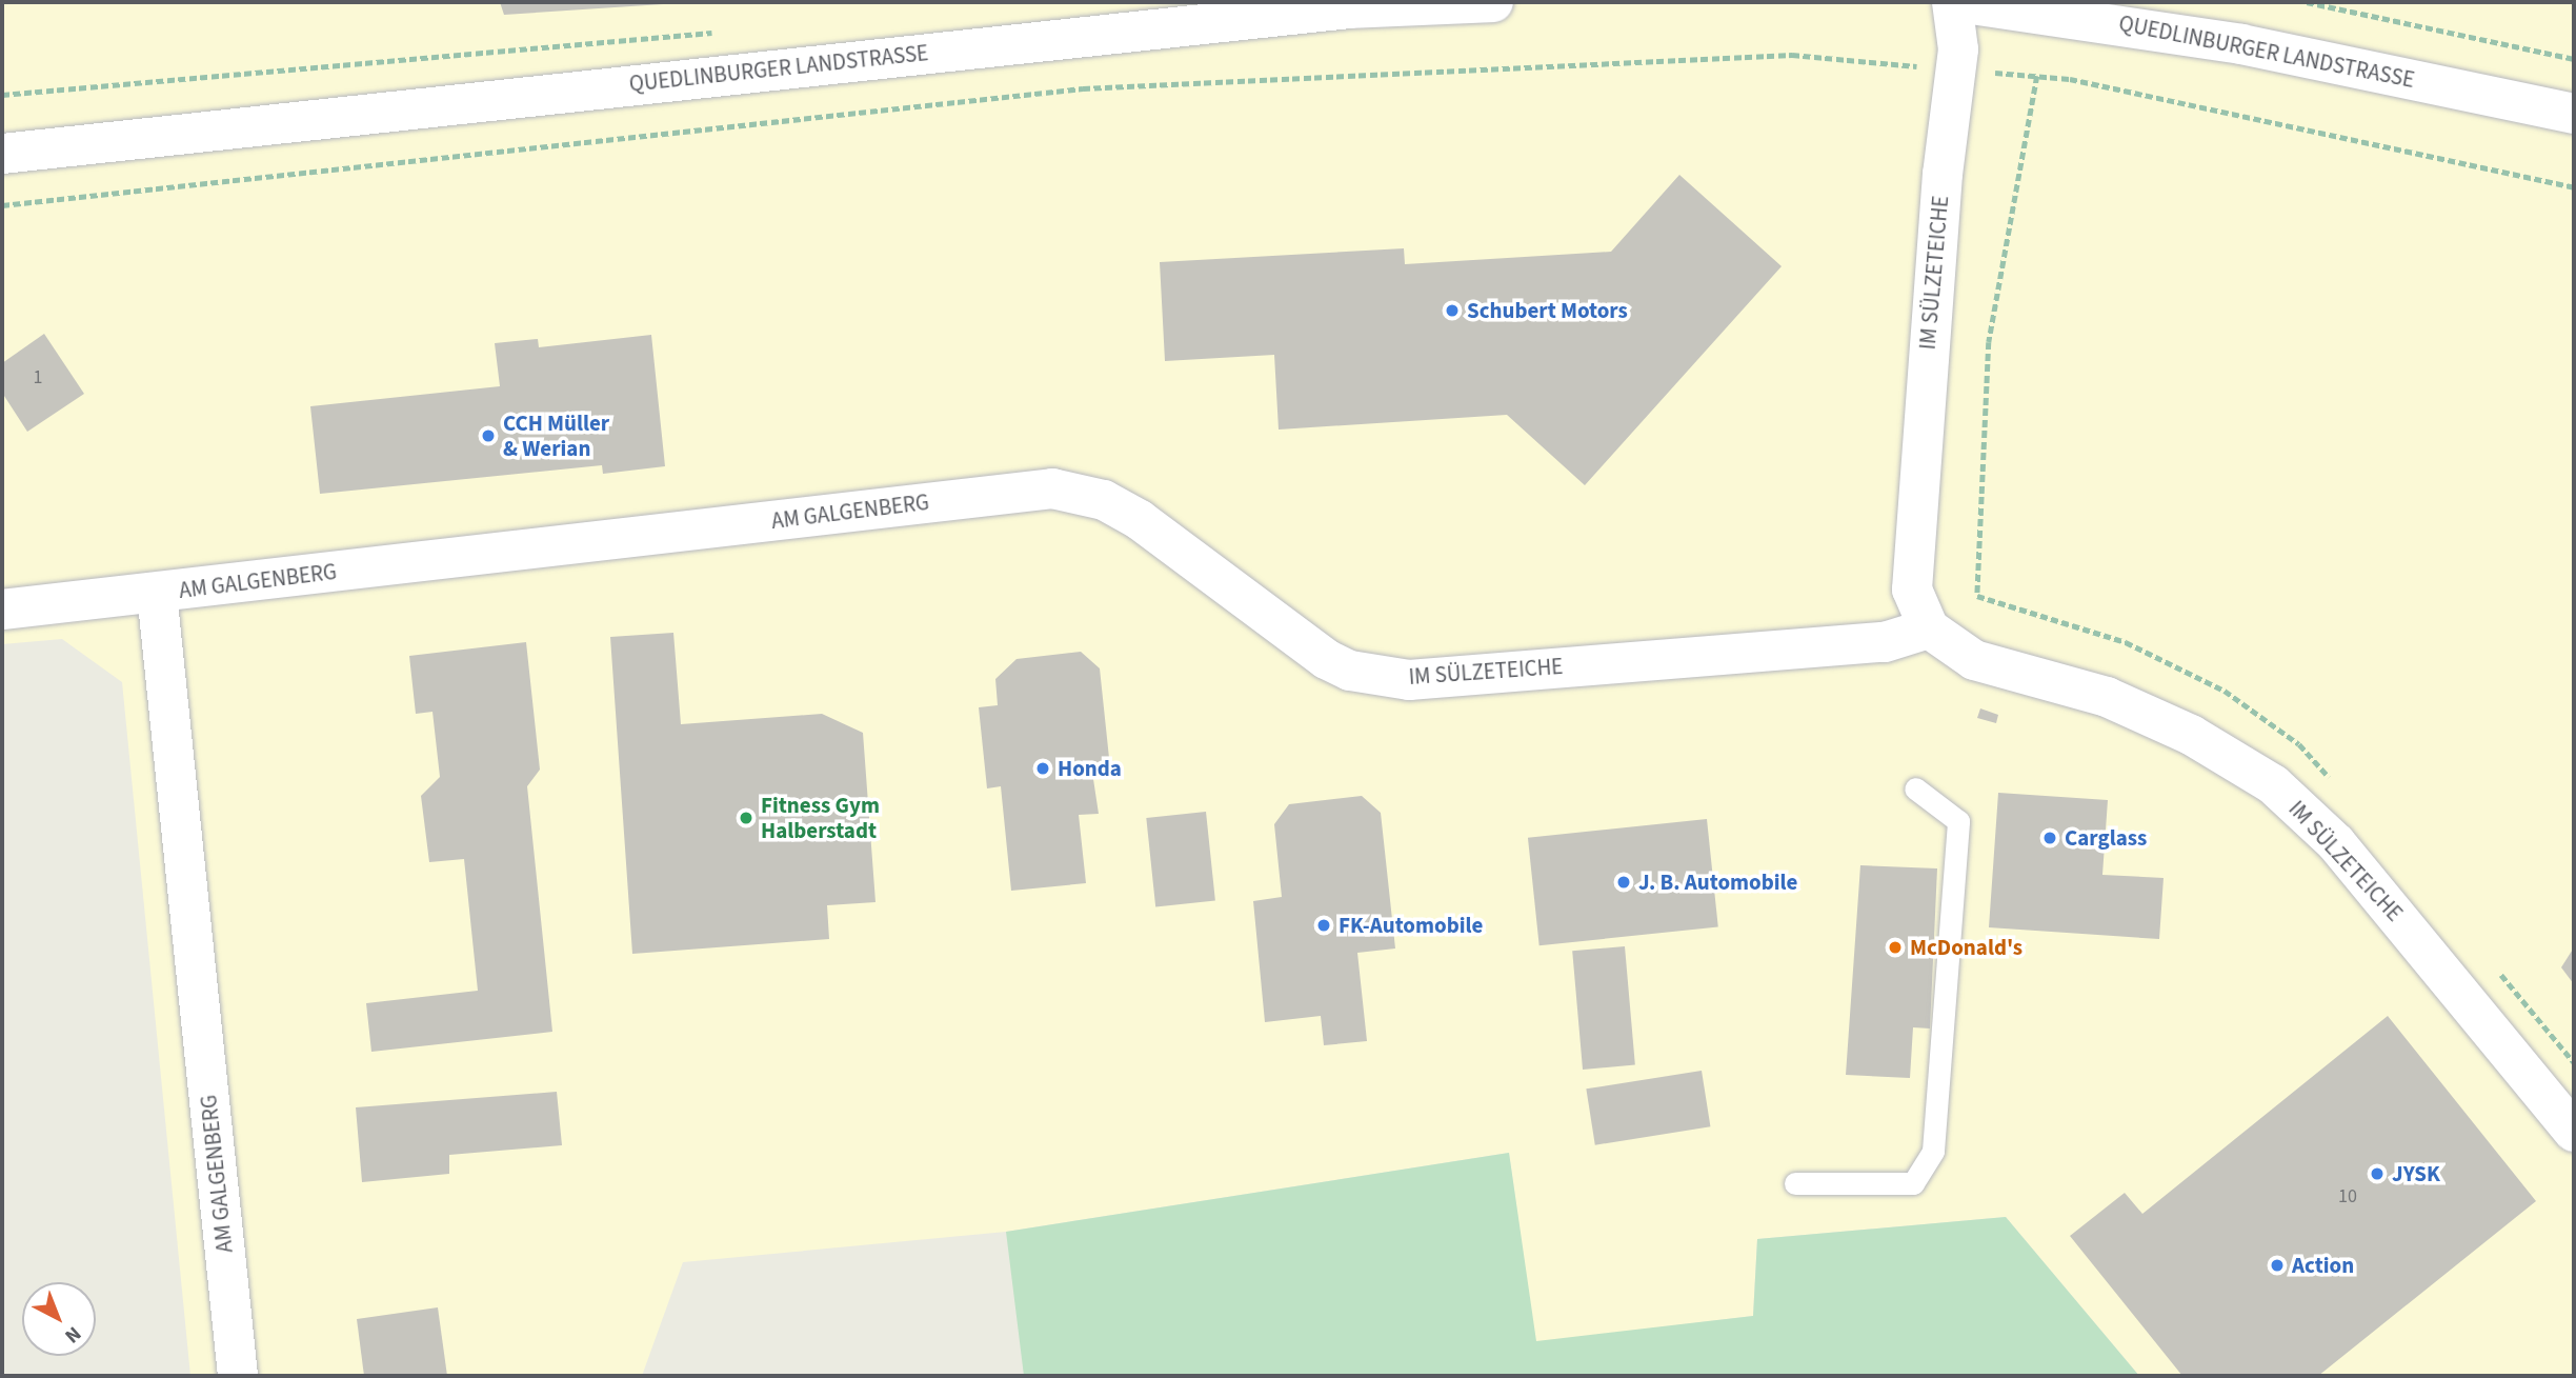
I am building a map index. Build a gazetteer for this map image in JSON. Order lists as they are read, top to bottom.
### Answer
{
  "streets": {
    "street": ["QUEDLINBURGER LANDSTRASSE", "IM SÜLZETEICHE", "AM GALGENBERG"]
  },
  "crossings": [
    ["QUEDLINBURGER LANDSTRASSE", "IM SÜLZETEICHE"],
    ["IM SÜLZETEICHE", "AM GALGENBERG"]
  ],
  "places": [
    "Schubert Motors",
    "CCH Müller & Werian",
    "Honda",
    "Fitness Gym Halberstadt",
    "Carglass",
    "J. B. Automobile",
    "FK-Automobile",
    "McDonald's",
    "JYSK",
    "Action"
  ],
  "house_numbers": ["1", "10"],
  "north": "bottom right"
}
